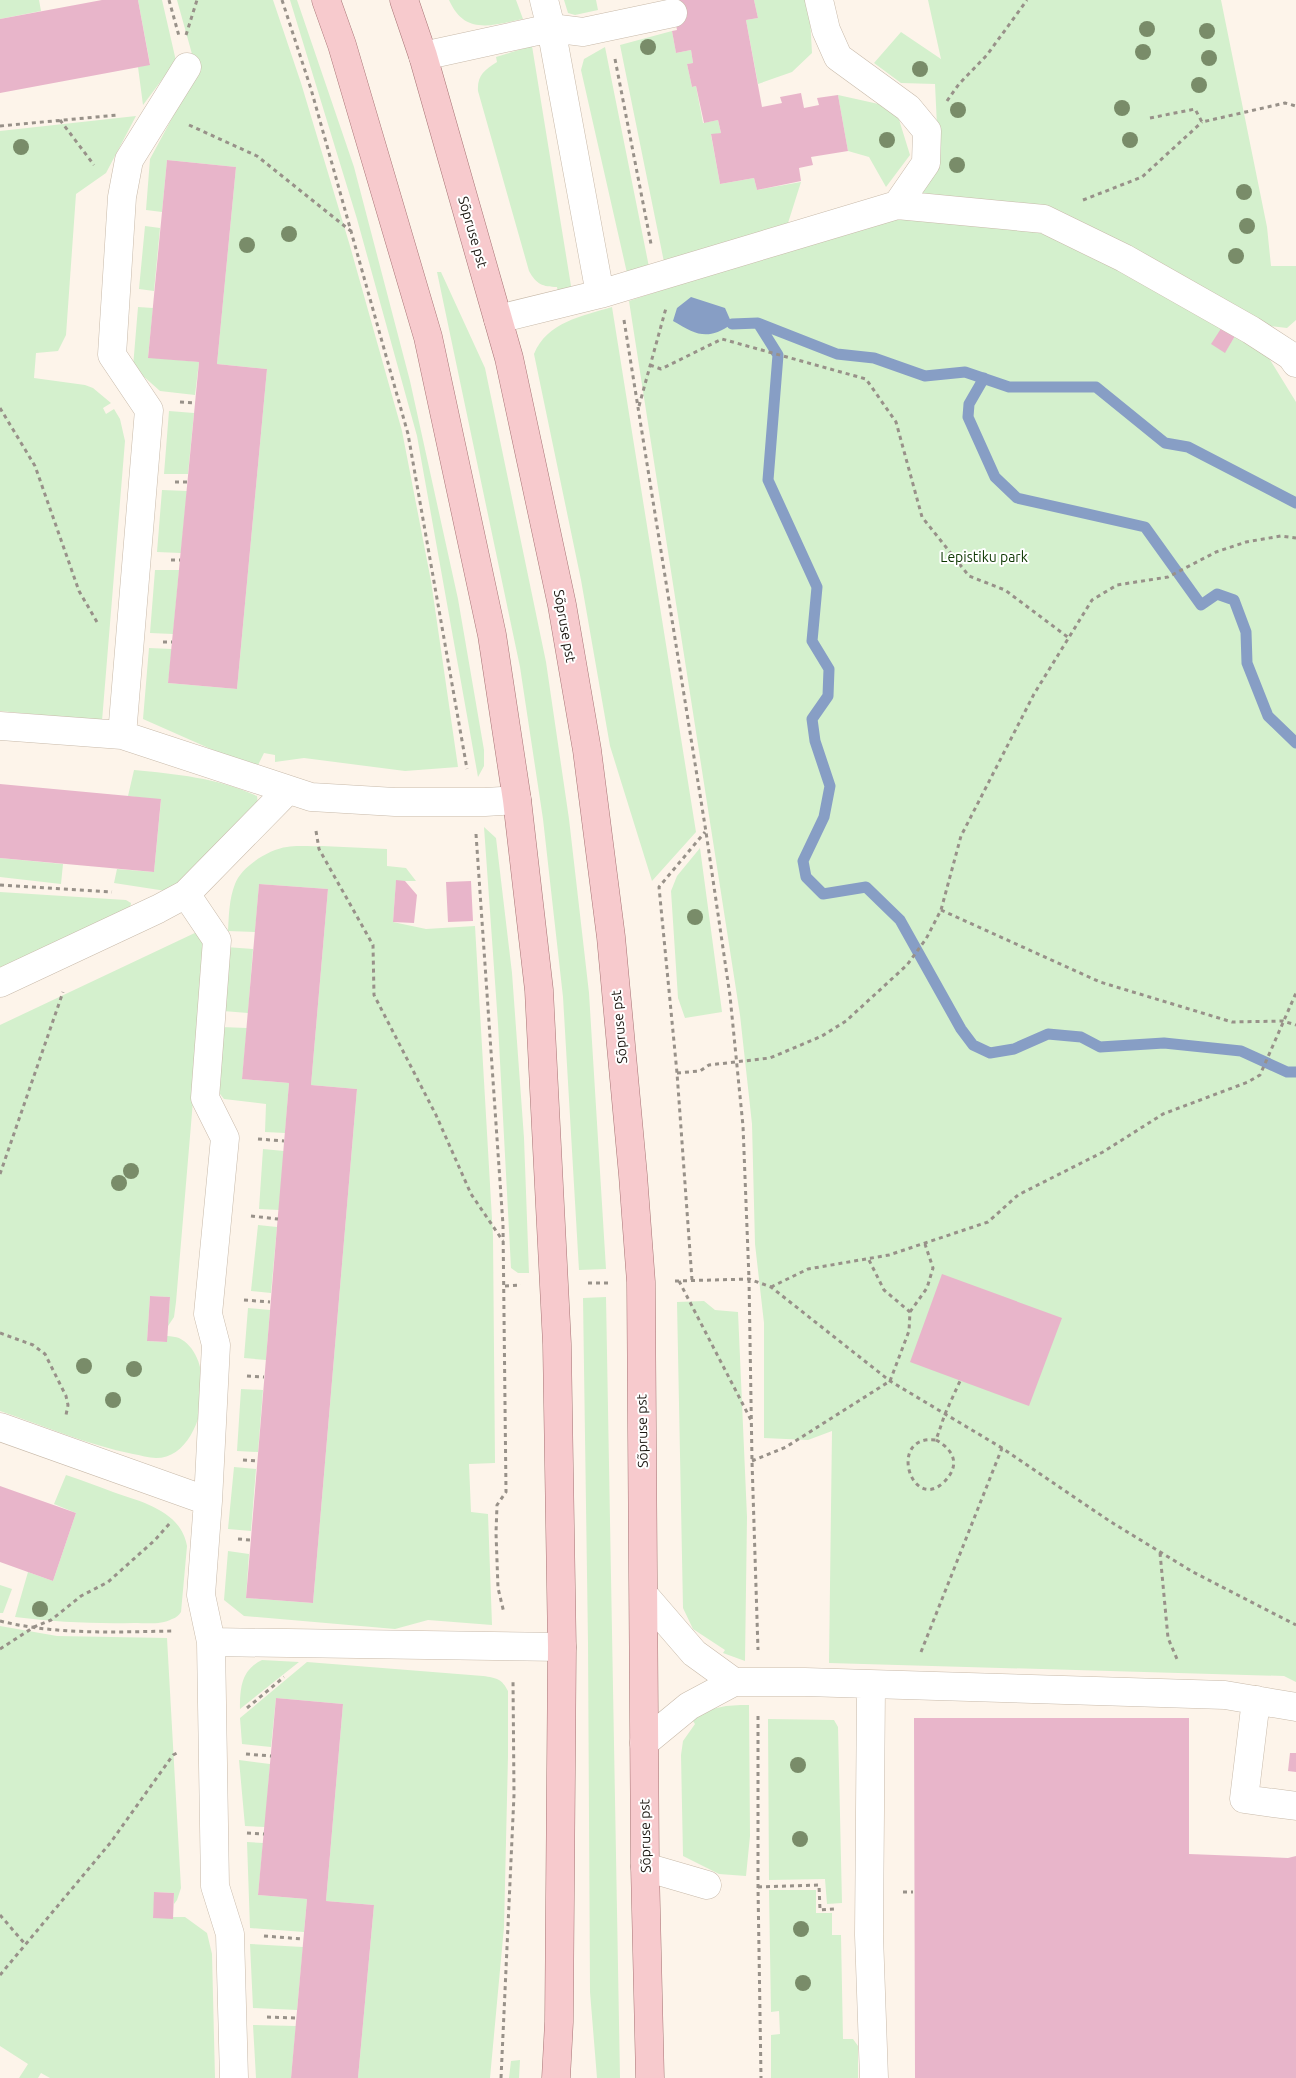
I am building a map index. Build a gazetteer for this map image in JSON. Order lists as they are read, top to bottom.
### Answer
{
  "streets": {
    "main road": ["Sõpruse pst"]
  },
  "parks": ["Lepistiku park"]
}
